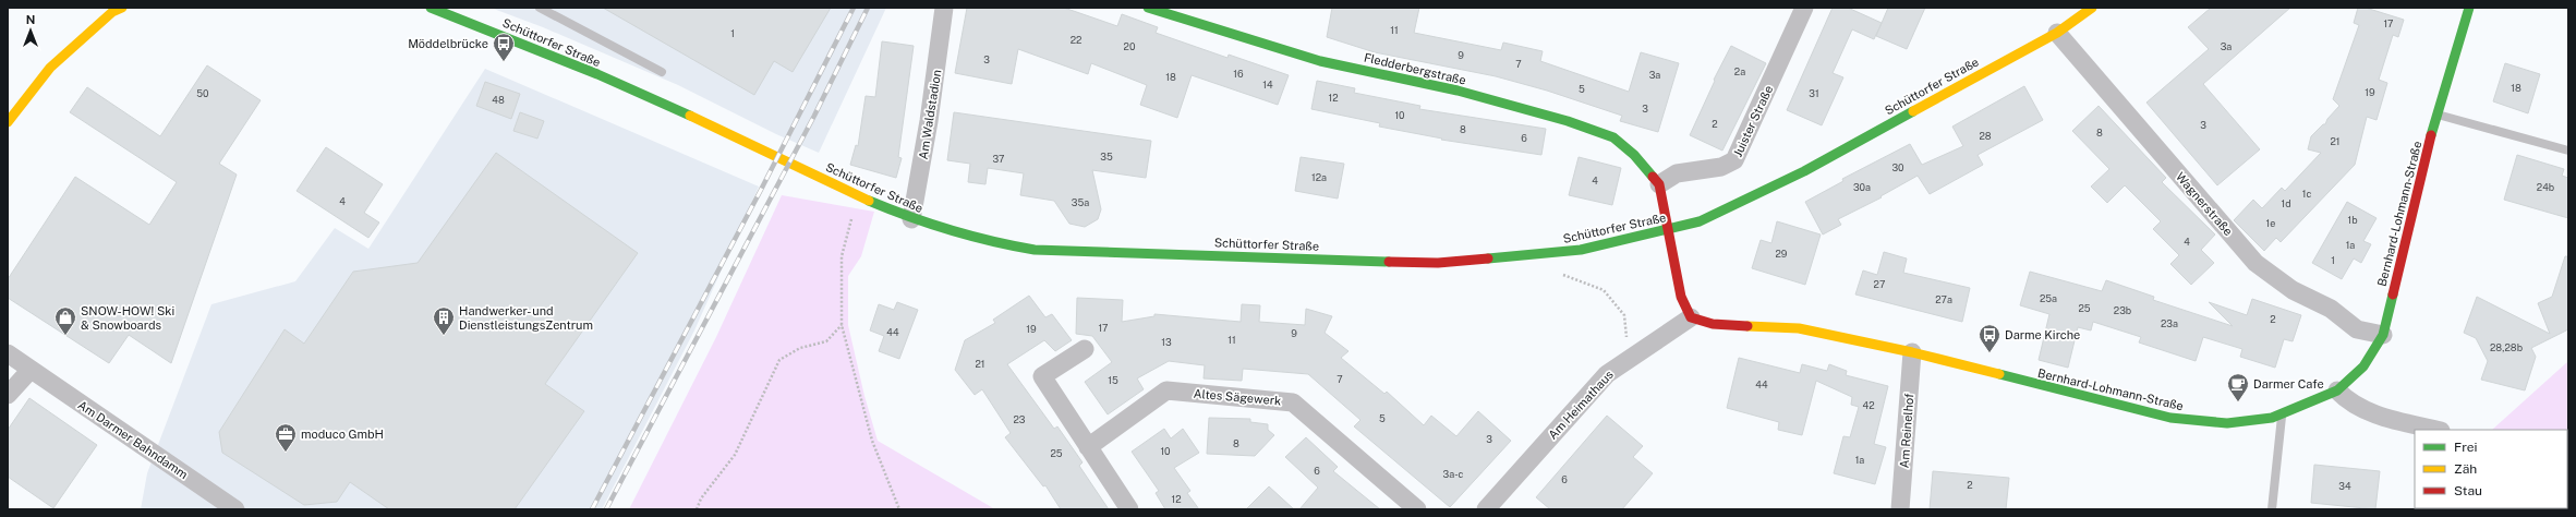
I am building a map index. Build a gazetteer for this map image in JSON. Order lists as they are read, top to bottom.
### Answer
{
  "streets": {
    "main road": ["Schüttorfer Straße", "Fledderbergstraße", "Bernhard-Lohmann-Straße"],
    "street": [
      "Am Waldstadion",
      "Juister Straße",
      "Wagnerstraße",
      "Altes Sägewerk",
      "Am Heimathaus",
      "Am Reinelhof",
      "Am Darmer Bahndamm"
    ]
  },
  "crossings": [
    ["Schüttorfer Straße", "Am Waldstadion"],
    ["Schüttorfer Straße", "Wagnerstraße"],
    ["Fledderbergstraße", "Juister Straße"],
    ["Wagnerstraße", "Bernhard-Lohmann-Straße"],
    ["Bernhard-Lohmann-Straße", "Am Heimathaus"],
    ["Bernhard-Lohmann-Straße", "Am Reinelhof"]
  ],
  "places": {
    "bus stop": ["Möddelbrücke", "Darme Kirche"],
    "shop": ["SNOW-HOW! Ski & Snowboards"],
    "building": ["Handwerker- und DienstleistungsZentrum"],
    "cafe": ["Darmer Cafe"],
    "office": ["moduco GmbH"]
  },
  "house_numbers": [
    "17",
    "11",
    "1",
    "22",
    "20",
    "3a",
    "9",
    "3",
    "7",
    "2a",
    "16",
    "3a",
    "18",
    "14",
    "18",
    "5",
    "19",
    "50",
    "31",
    "12",
    "48",
    "3",
    "10",
    "2",
    "3",
    "8",
    "8",
    "28",
    "6",
    "21",
    "35",
    "37",
    "30",
    "12a",
    "4",
    "30a",
    "24b",
    "1c",
    "4",
    "35a",
    "1d",
    "1b",
    "1e",
    "4",
    "1a",
    "29",
    "1",
    "27",
    "25a",
    "27a",
    "25",
    "23b",
    "2",
    "23a",
    "17",
    "19",
    "44",
    "9",
    "11",
    "13",
    "28,28b",
    "21",
    "7",
    "15",
    "44",
    "42",
    "5",
    "23",
    "3",
    "8",
    "10",
    "25",
    "1a",
    "6",
    "3a-c",
    "6",
    "2",
    "34",
    "12"
  ],
  "legend": ["Frei", "Zäh", "Stau"],
  "north": "top"
}
